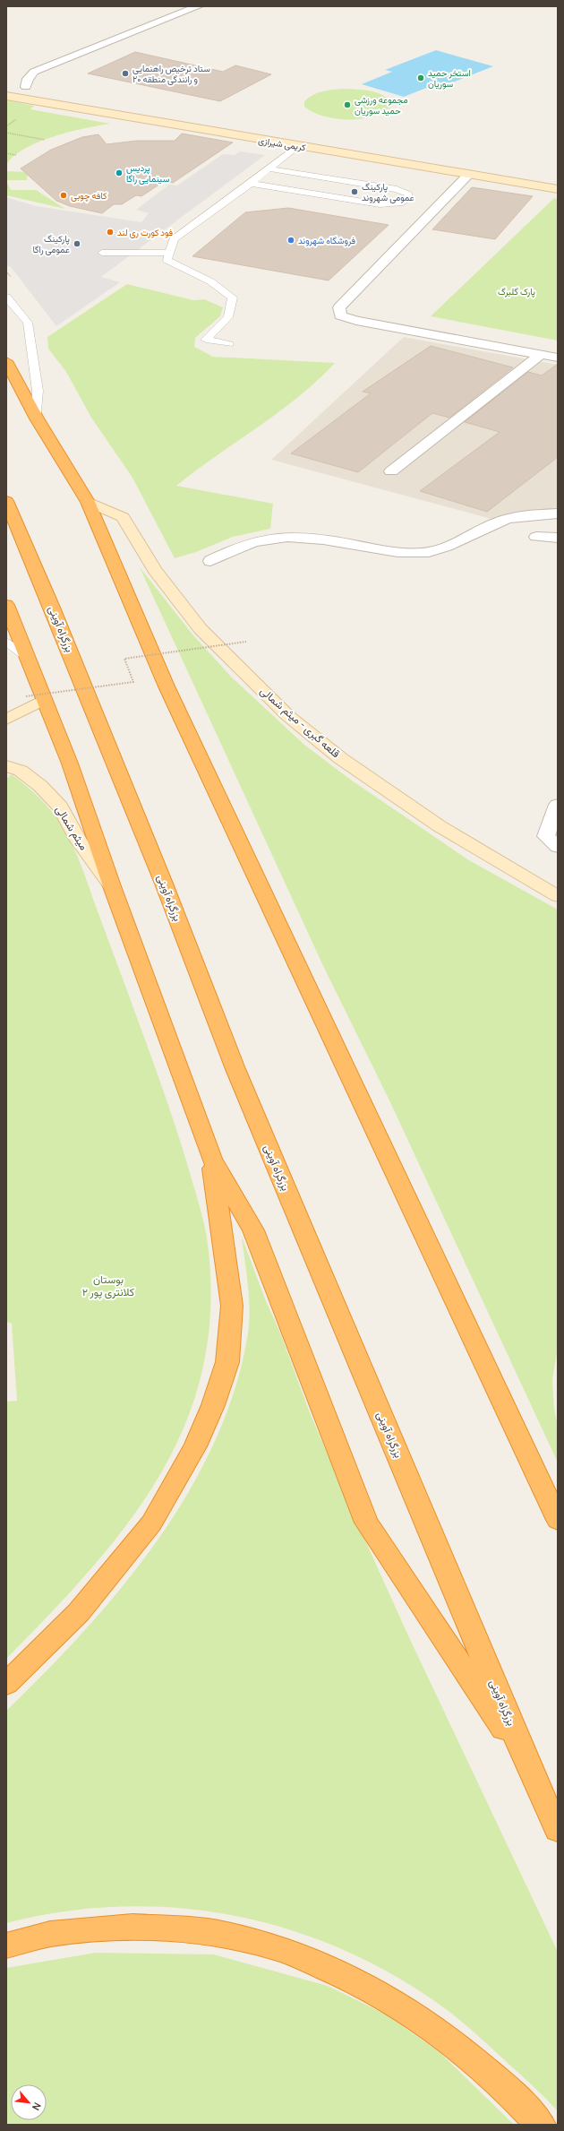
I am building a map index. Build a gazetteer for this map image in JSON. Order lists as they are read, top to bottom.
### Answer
{
  "streets": {
    "highway": ["بزرگراه آوینی"],
    "main road": ["کریمی شیرازی", "قلعه گبری - میثم شمالی", "میثم شمالی"]
  },
  "parks": ["پارک گلبرگ", "بوستان کلانتری پور ۲"],
  "places": [
    "ستاد ترخیص راهنمایی و رانندگی منطقه ۲۰",
    "استخر حمید سوریان",
    "مجموعه ورزشی حمید سوریان",
    "پردیس سینمایی راگا",
    "پارکینگ عمومی شهروند",
    "کافه چوبی",
    "فود کورت ری لند",
    "فروشگاه شهروند",
    "پارکینگ عمومی راگا"
  ],
  "north": "bottom right"
}
